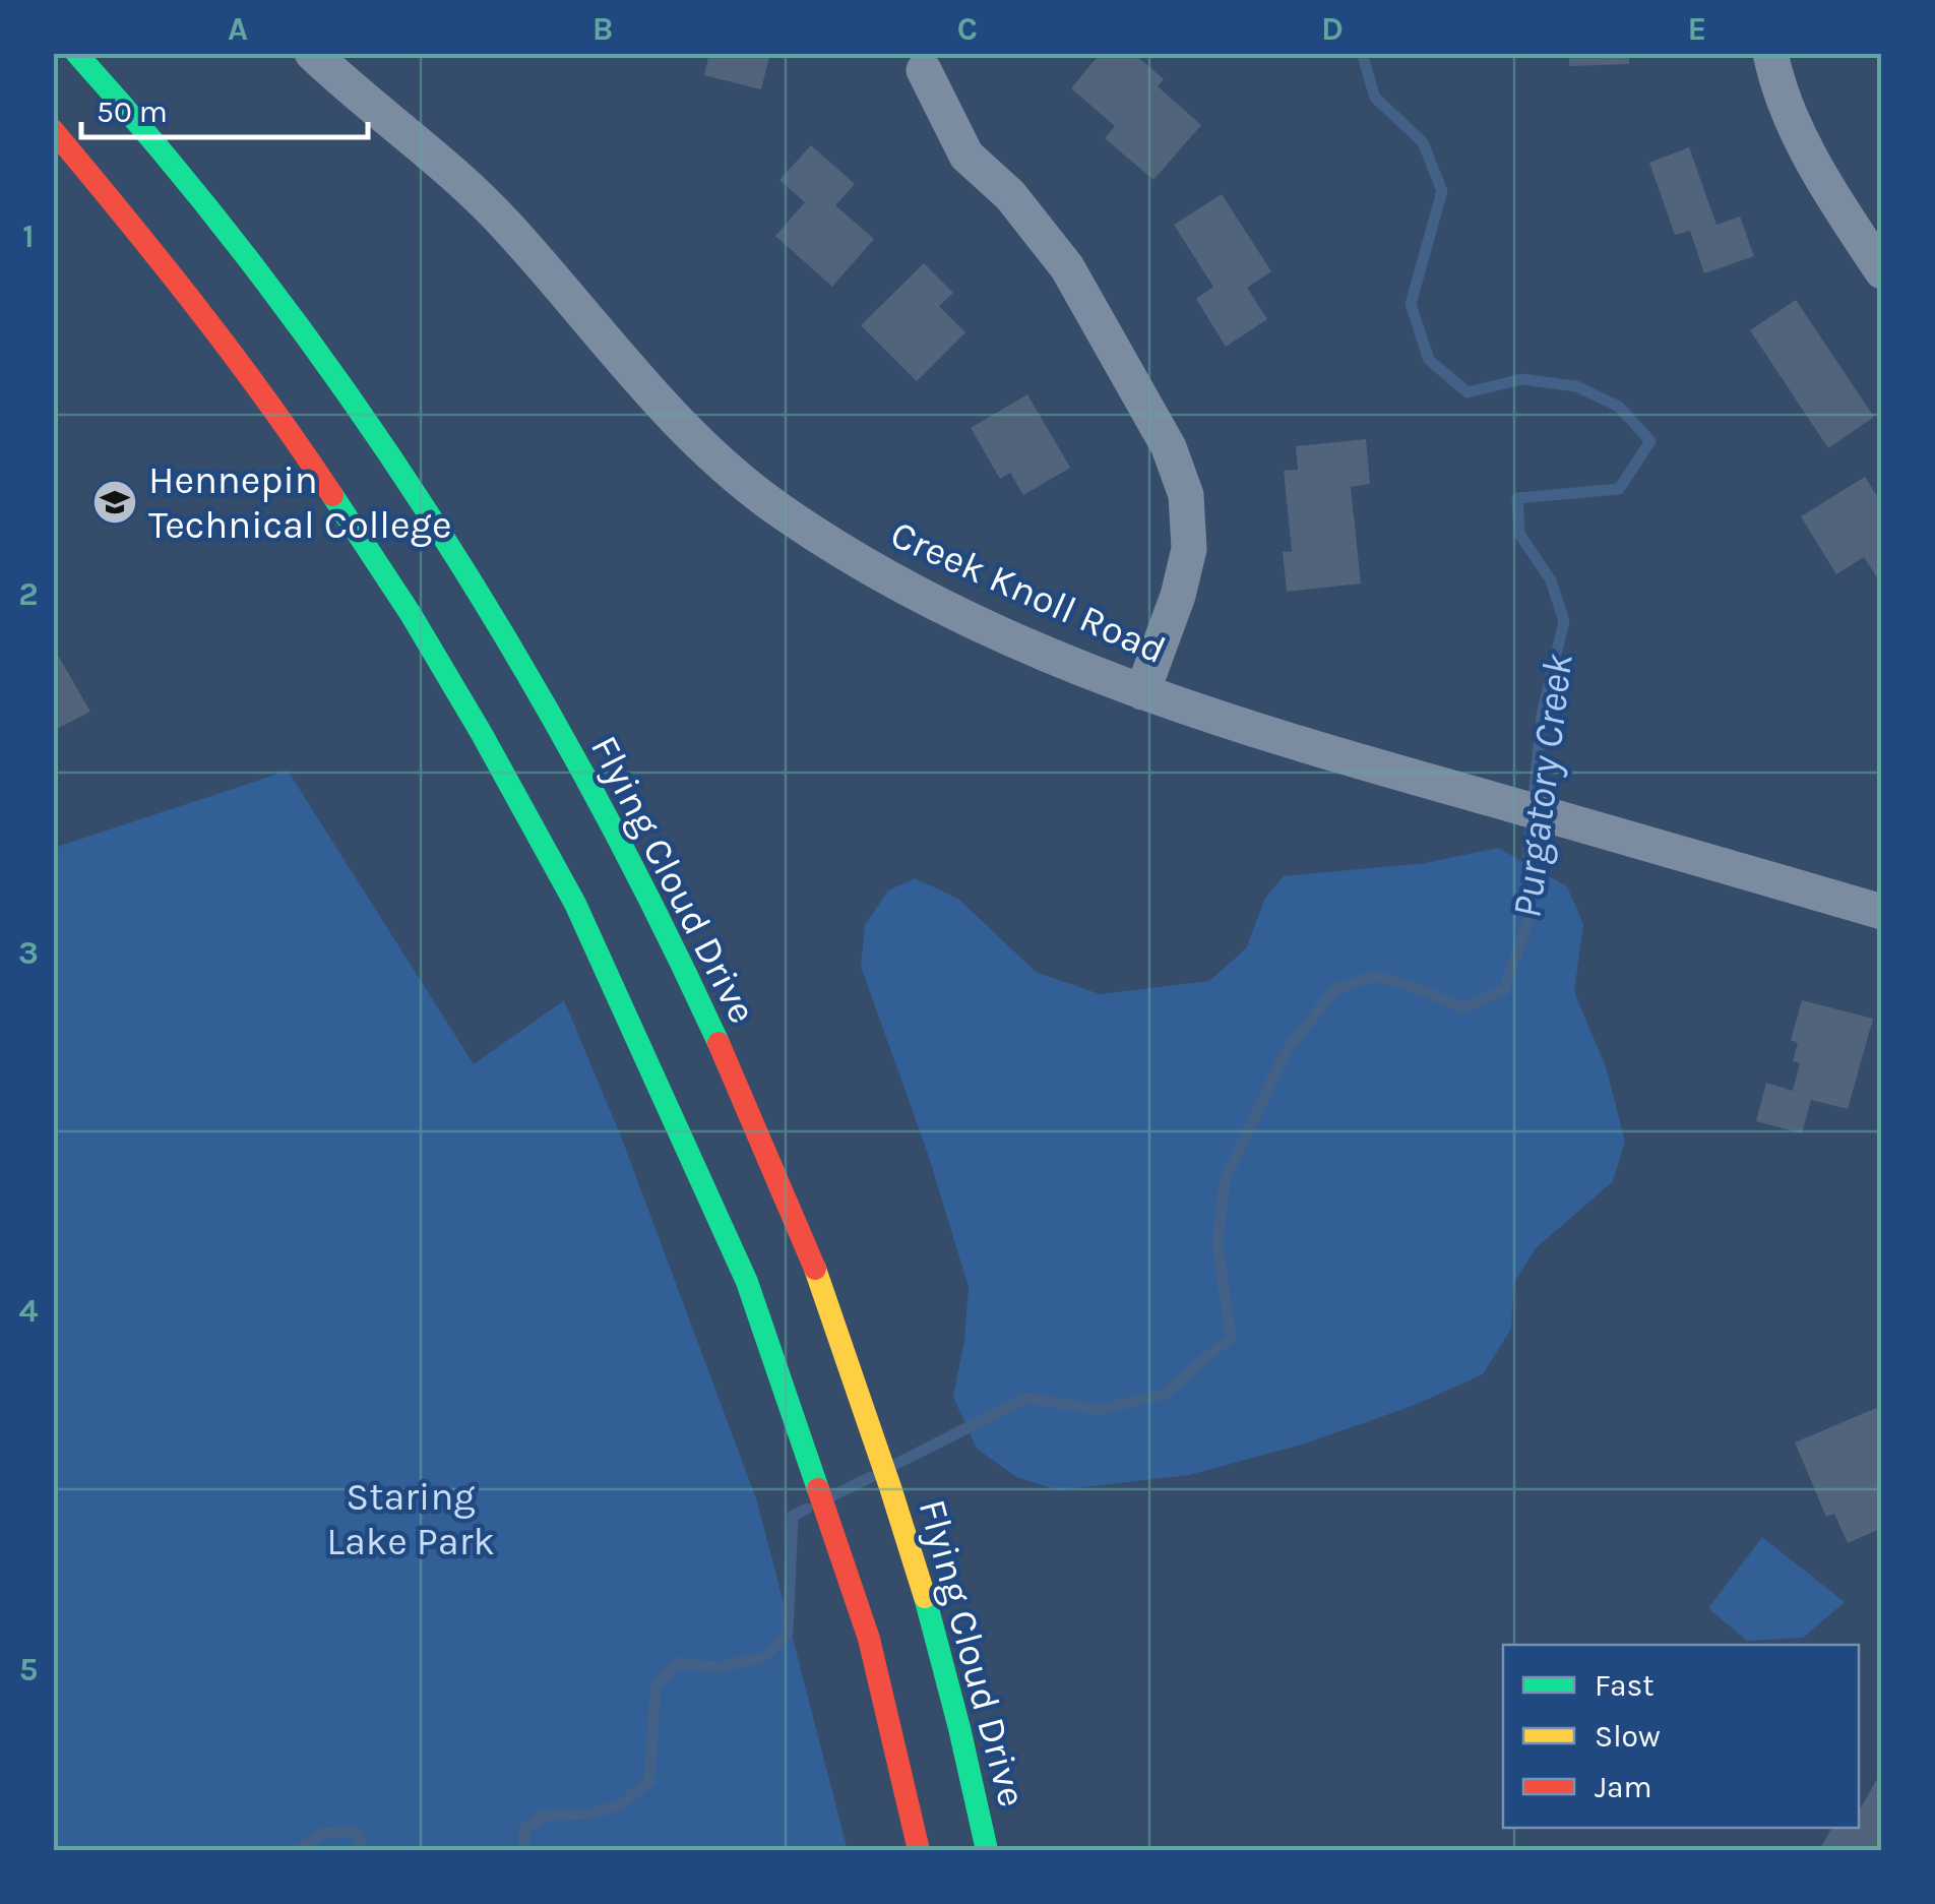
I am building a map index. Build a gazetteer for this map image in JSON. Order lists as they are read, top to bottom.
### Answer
{
  "streets": {
    "main road": ["Flying Cloud Drive"],
    "street": ["Creek Knoll Road"]
  },
  "water": ["Purgatory Creek"],
  "parks": ["Staring Lake Park"],
  "places": {
    "school or university": ["Hennepin Technical College"]
  },
  "legend": ["Fast", "Slow", "Jam"],
  "scale_bar": "50 m",
  "grid": {
    "columns": [
      "A",
      "B",
      "C",
      "D",
      "E"
    ],
    "rows": [
      "1",
      "2",
      "3",
      "4",
      "5"
    ]
  }
}
